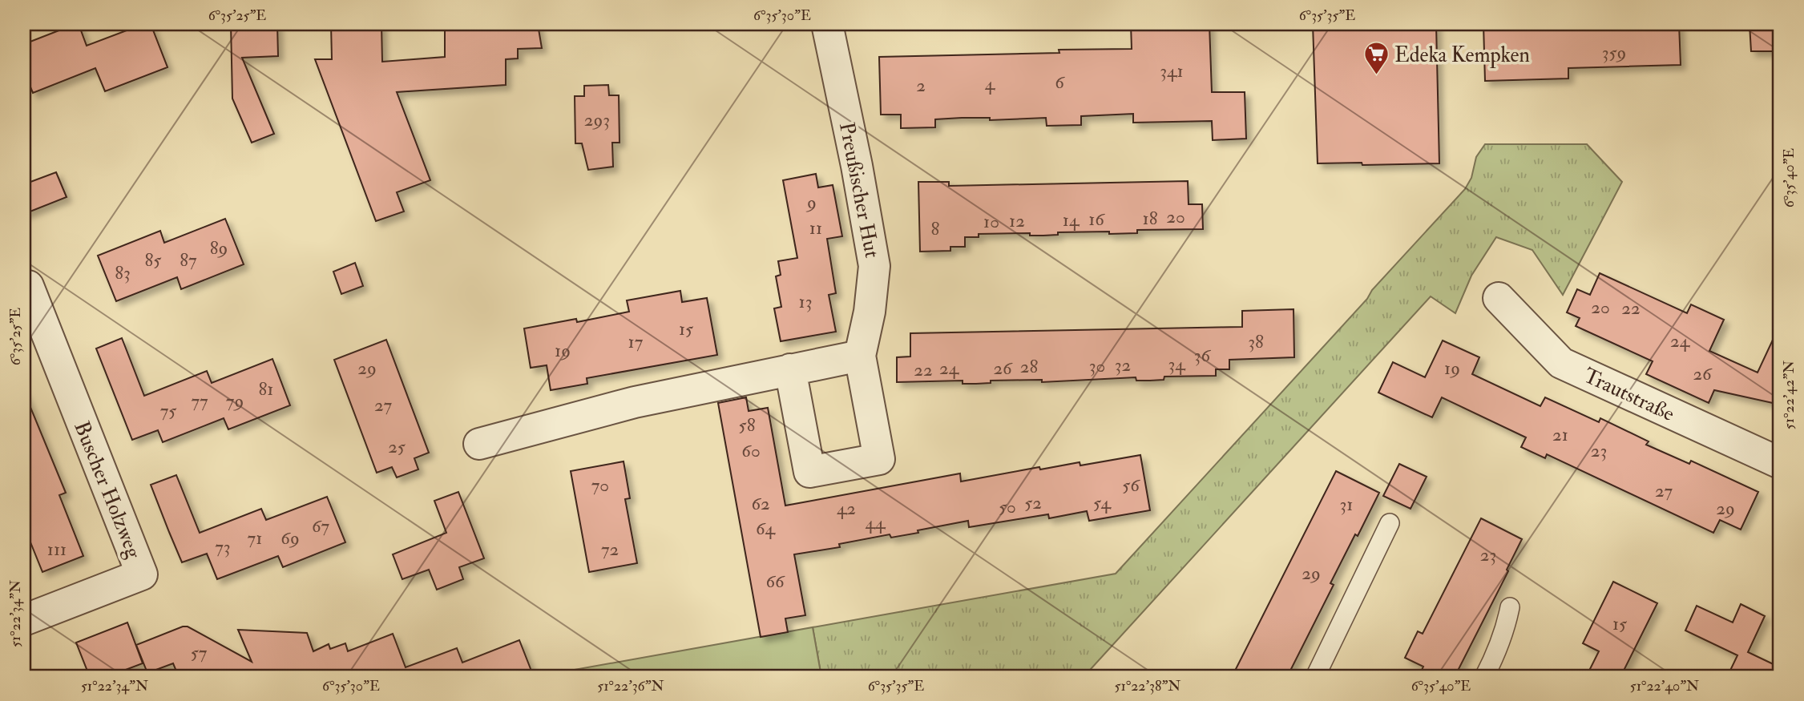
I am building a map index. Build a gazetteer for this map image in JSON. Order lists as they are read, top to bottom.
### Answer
{
  "streets": {
    "street": ["Preußischer Hut", "Trautstraße", "Buscher Holzweg"]
  },
  "places": {
    "supermarket": ["Edeka Kempken"]
  },
  "house_numbers": [
    "359",
    "341",
    "6",
    "4",
    "2",
    "293",
    "9",
    "20",
    "18",
    "16",
    "14",
    "12",
    "10",
    "11",
    "8",
    "89",
    "85",
    "87",
    "83",
    "13",
    "20",
    "22",
    "15",
    "24",
    "17",
    "38",
    "19",
    "36",
    "34",
    "32",
    "30",
    "28",
    "29",
    "24",
    "26",
    "19",
    "22",
    "26",
    "81",
    "77",
    "79",
    "27",
    "75",
    "58",
    "21",
    "25",
    "60",
    "23",
    "70",
    "56",
    "27",
    "52",
    "54",
    "62",
    "31",
    "50",
    "42",
    "29",
    "44",
    "67",
    "64",
    "71",
    "69",
    "73",
    "111",
    "72",
    "23",
    "29",
    "66",
    "15",
    "57"
  ],
  "coordinates": [
    "6°35'25\"E",
    "6°35'30\"E",
    "6°35'35\"E",
    "6°35'40\"E",
    "51°22'42\"N",
    "51°22'34\"N",
    "51°22'36\"N",
    "51°22'38\"N",
    "51°22'40\"N"
  ]
}
